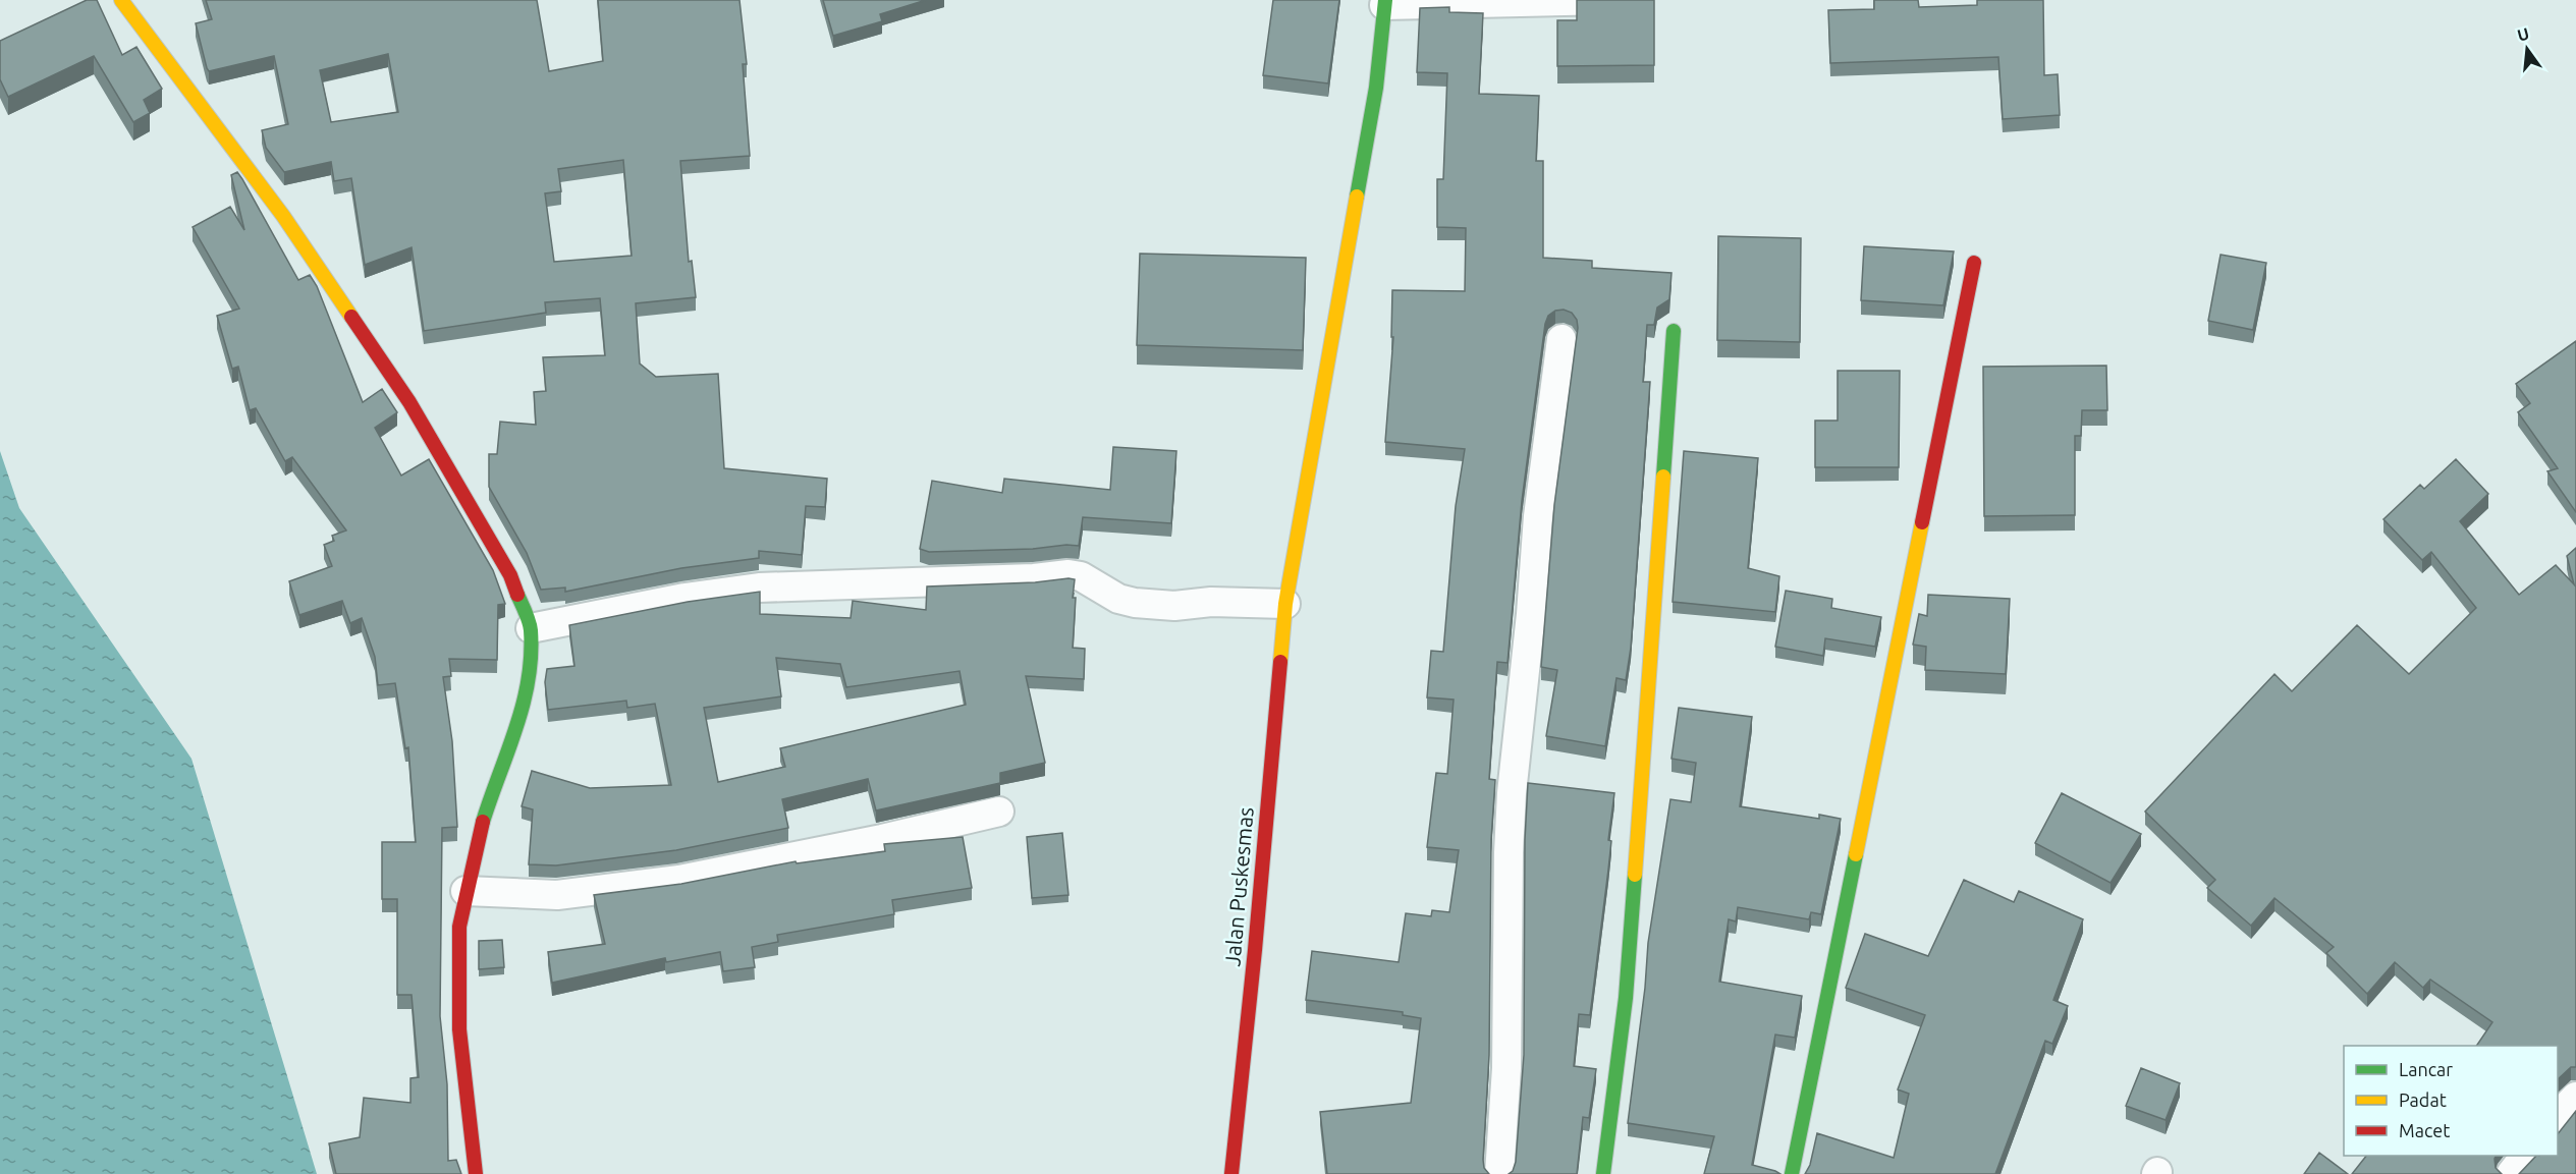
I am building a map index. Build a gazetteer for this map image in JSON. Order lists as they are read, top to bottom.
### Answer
{
  "streets": {
    "street": ["Jalan Puskesmas"]
  },
  "legend": ["Lancar", "Padat", "Macet"],
  "north": "top"
}
